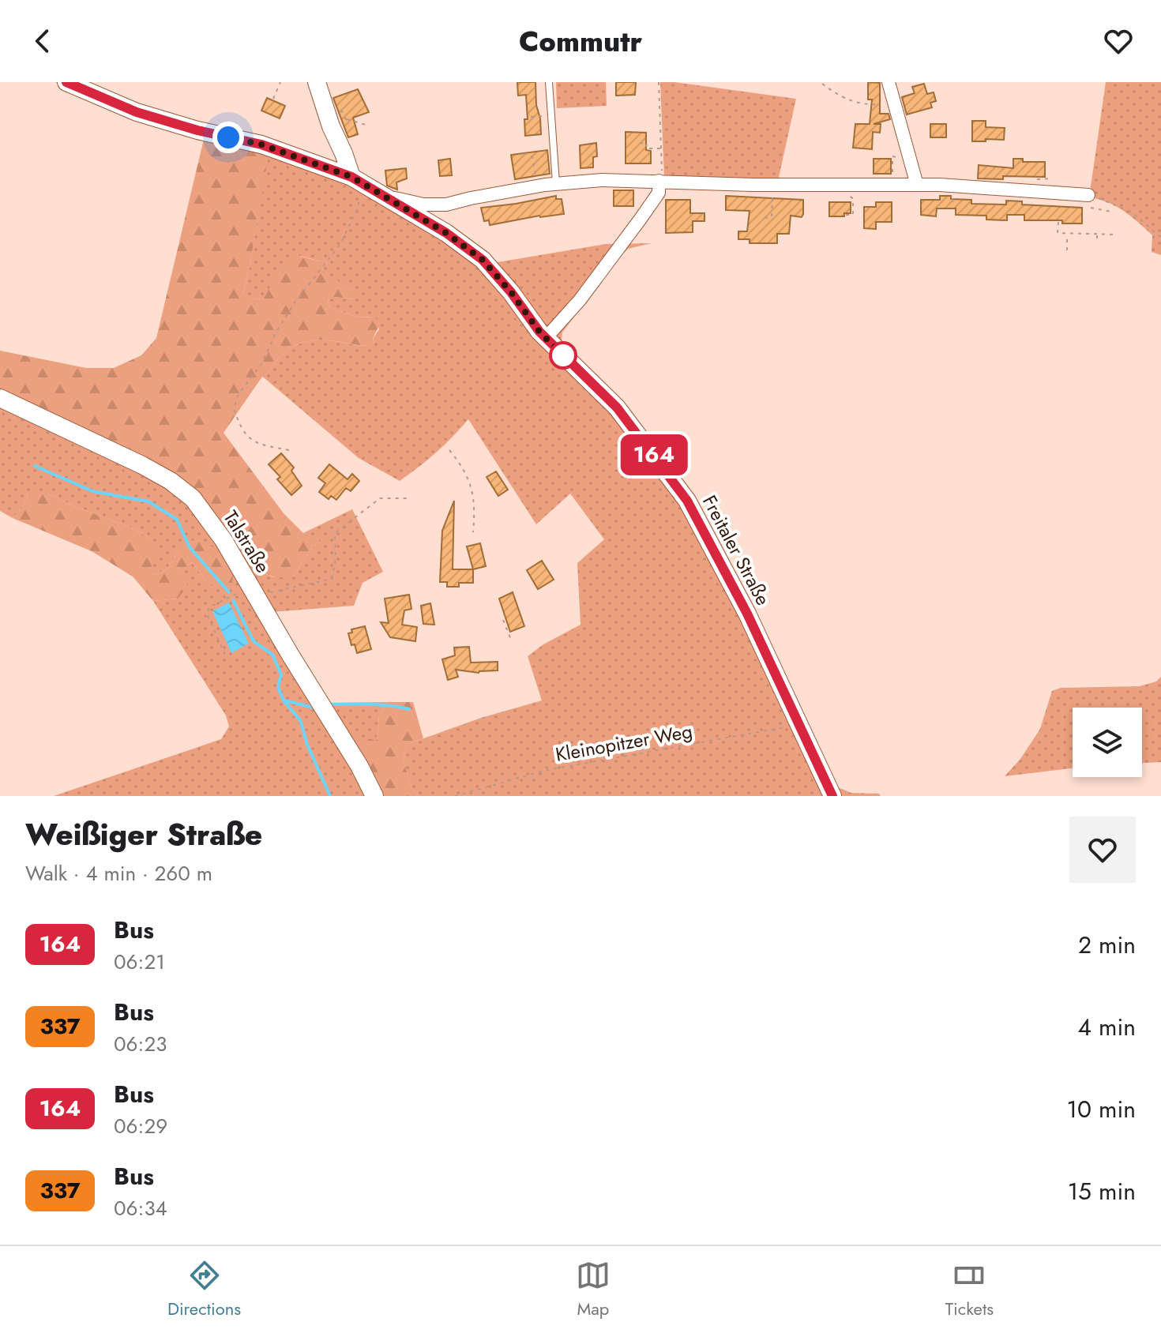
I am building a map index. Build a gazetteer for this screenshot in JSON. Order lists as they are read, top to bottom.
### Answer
{
  "streets": {
    "street": ["Talstraße", "Freitaler Straße"],
    "path": ["Kleinopitzer Weg"]
  },
  "crossings": [
    ["Freitaler Straße", "Kleinopitzer Weg"]
  ],
  "lines": ["bus line 164"],
  "page": {
    "header": "Commutr",
    "on_map": "164",
    "heading": ["Weißiger Straße", "Walk · 4 min · 260 m"],
    "list": [
      {
        "mark": "164",
        "name": "Bus",
        "note": "06:21",
        "value": "2 min"
      },
      {
        "mark": "337",
        "name": "Bus",
        "note": "06:23",
        "value": "4 min"
      },
      {
        "mark": "164",
        "name": "Bus",
        "note": "06:29",
        "value": "10 min"
      },
      {
        "mark": "337",
        "name": "Bus",
        "note": "06:34",
        "value": "15 min"
      }
    ],
    "tabs": ["Directions", "Map", "Tickets"]
  }
}
